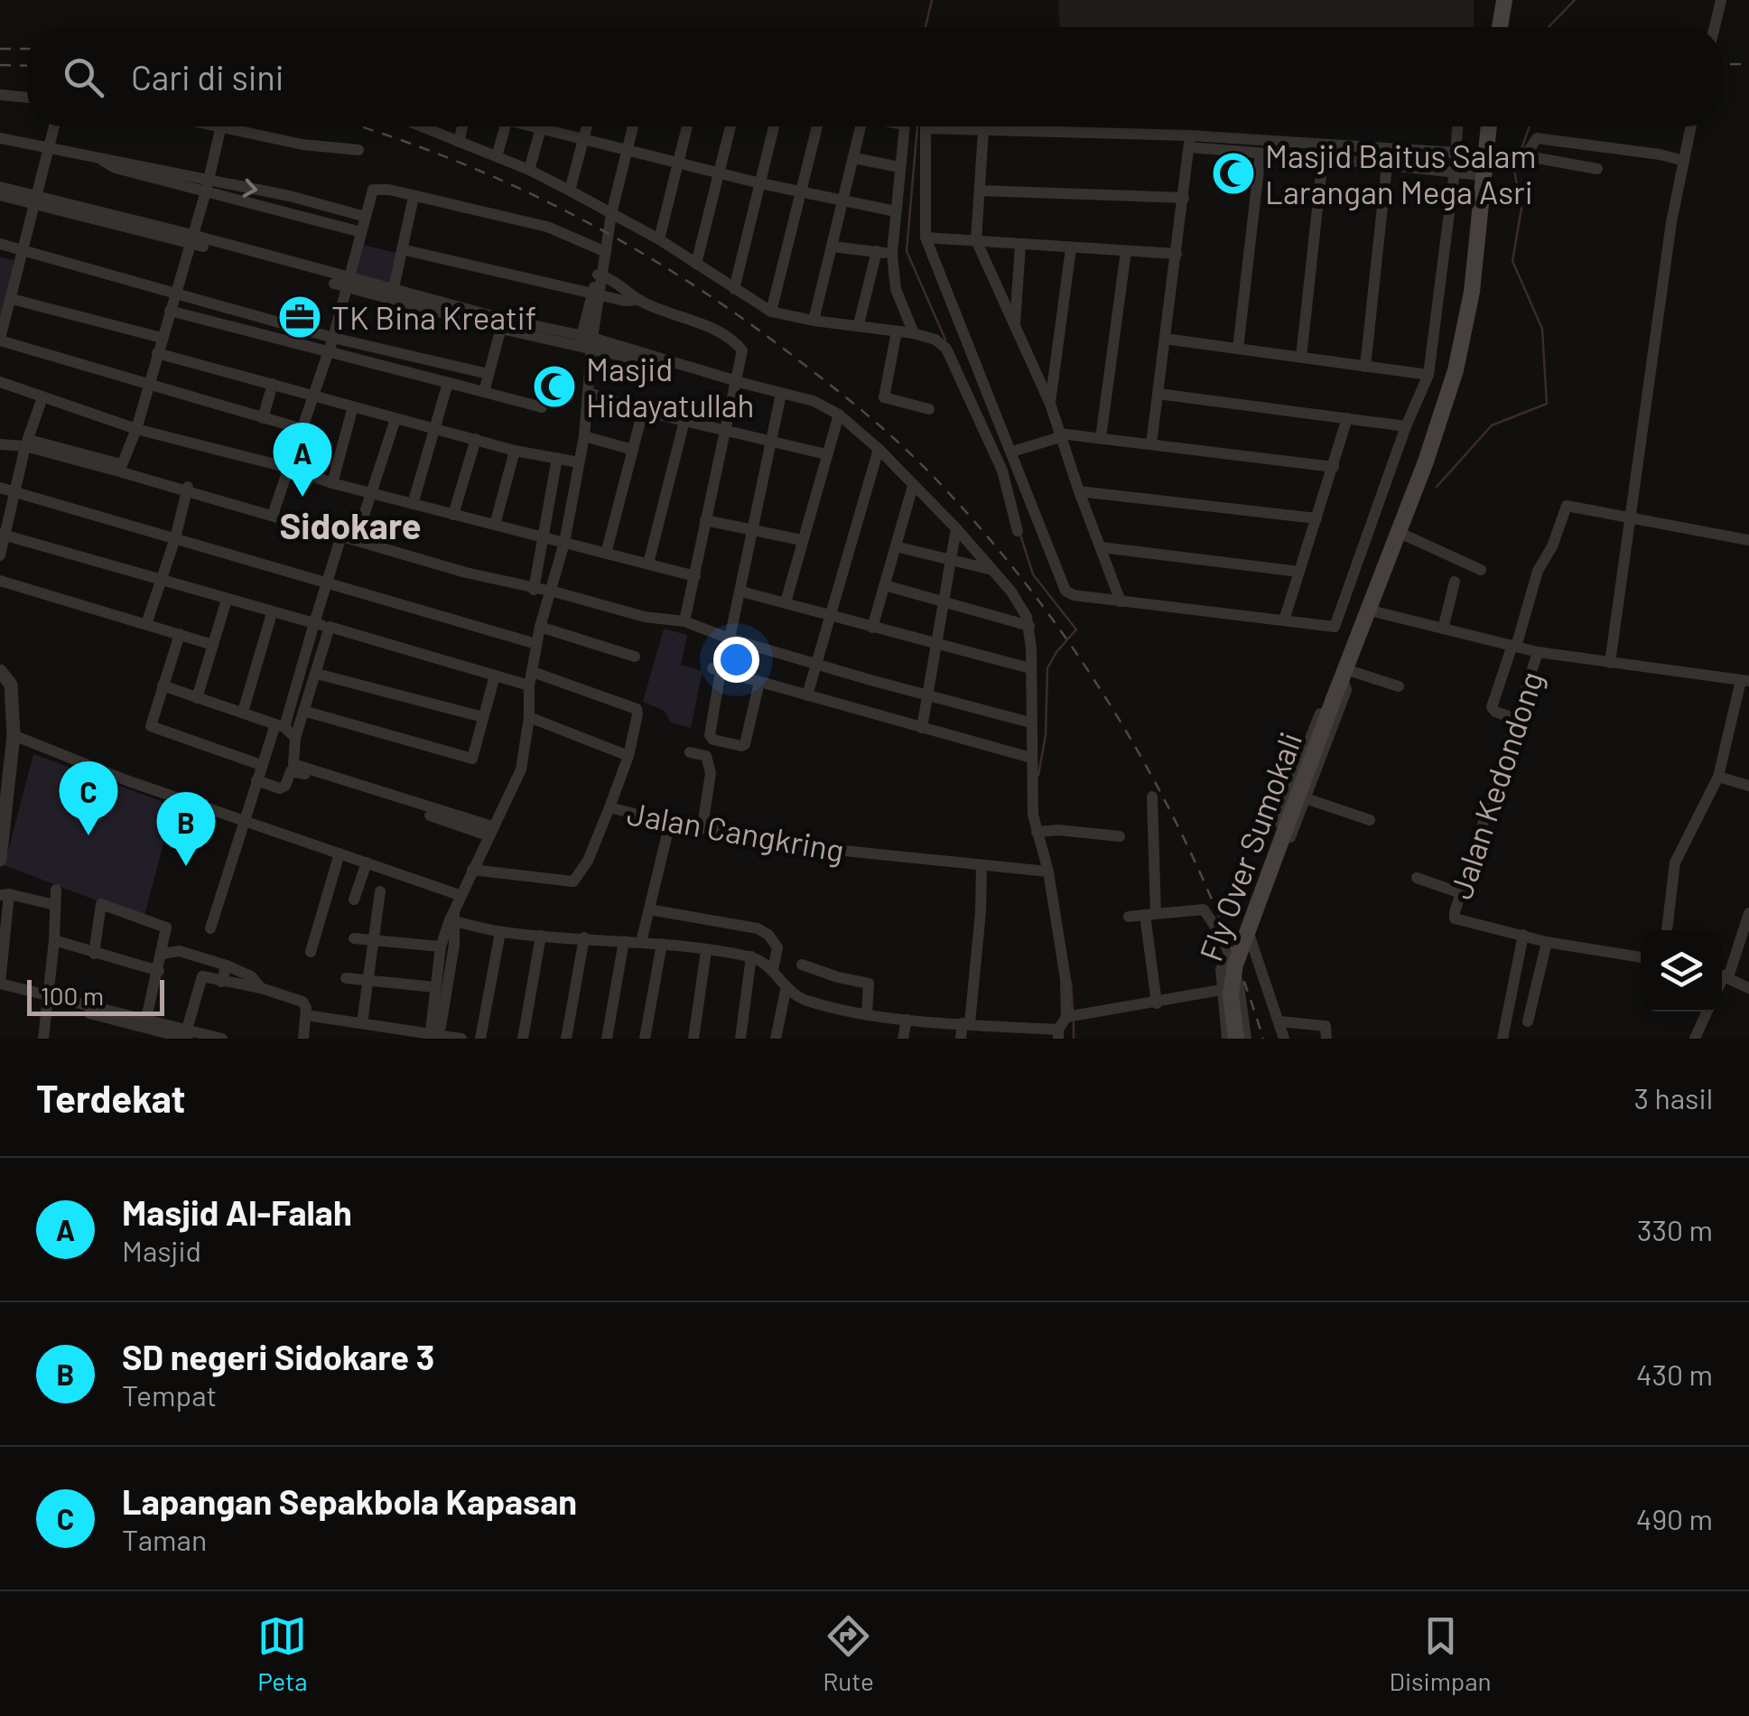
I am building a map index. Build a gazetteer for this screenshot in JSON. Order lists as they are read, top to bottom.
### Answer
{
  "streets": {
    "main road": ["Fly Over Sumokali"],
    "street": ["Jalan Kedondong", "Jalan Cangkring"]
  },
  "districts": ["Sidokare"],
  "places": {
    "mosque": ["Masjid Baitus Salam Larangan Mega Asri", "Masjid Hidayatullah"],
    "office": ["TK Bina Kreatif"]
  },
  "scale_bar": "100 m",
  "page": {
    "search": "Cari di sini",
    "pins": ["A", "C", "B"],
    "scale": "100 m",
    "heading": ["Terdekat", "3 hasil"],
    "list": [
      {
        "mark": "A",
        "name": "Masjid Al-Falah",
        "note": "Masjid",
        "value": "330 m"
      },
      {
        "mark": "B",
        "name": "SD negeri Sidokare 3",
        "note": "Tempat",
        "value": "430 m"
      },
      {
        "mark": "C",
        "name": "Lapangan Sepakbola Kapasan",
        "note": "Taman",
        "value": "490 m"
      }
    ],
    "nav": ["Peta", "Rute", "Disimpan"]
  }
}
